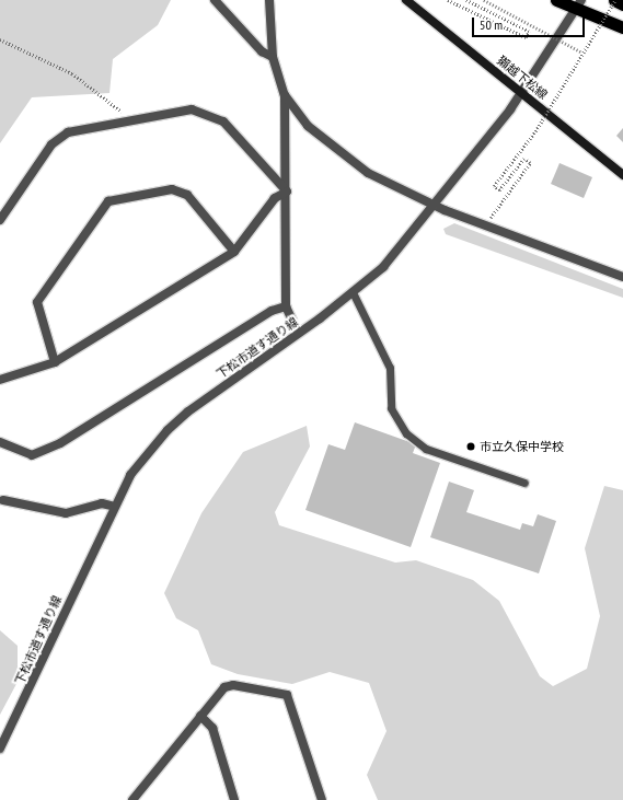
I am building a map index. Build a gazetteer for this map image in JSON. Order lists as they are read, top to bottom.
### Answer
{
  "streets": {
    "main road": ["獺越下松線"],
    "street": ["下松市道す通り線"]
  },
  "crossings": [
    ["獺越下松線", "下松市道す通り線"]
  ],
  "places": ["市立久保中学校"],
  "scale_bar": "50 m"
}
